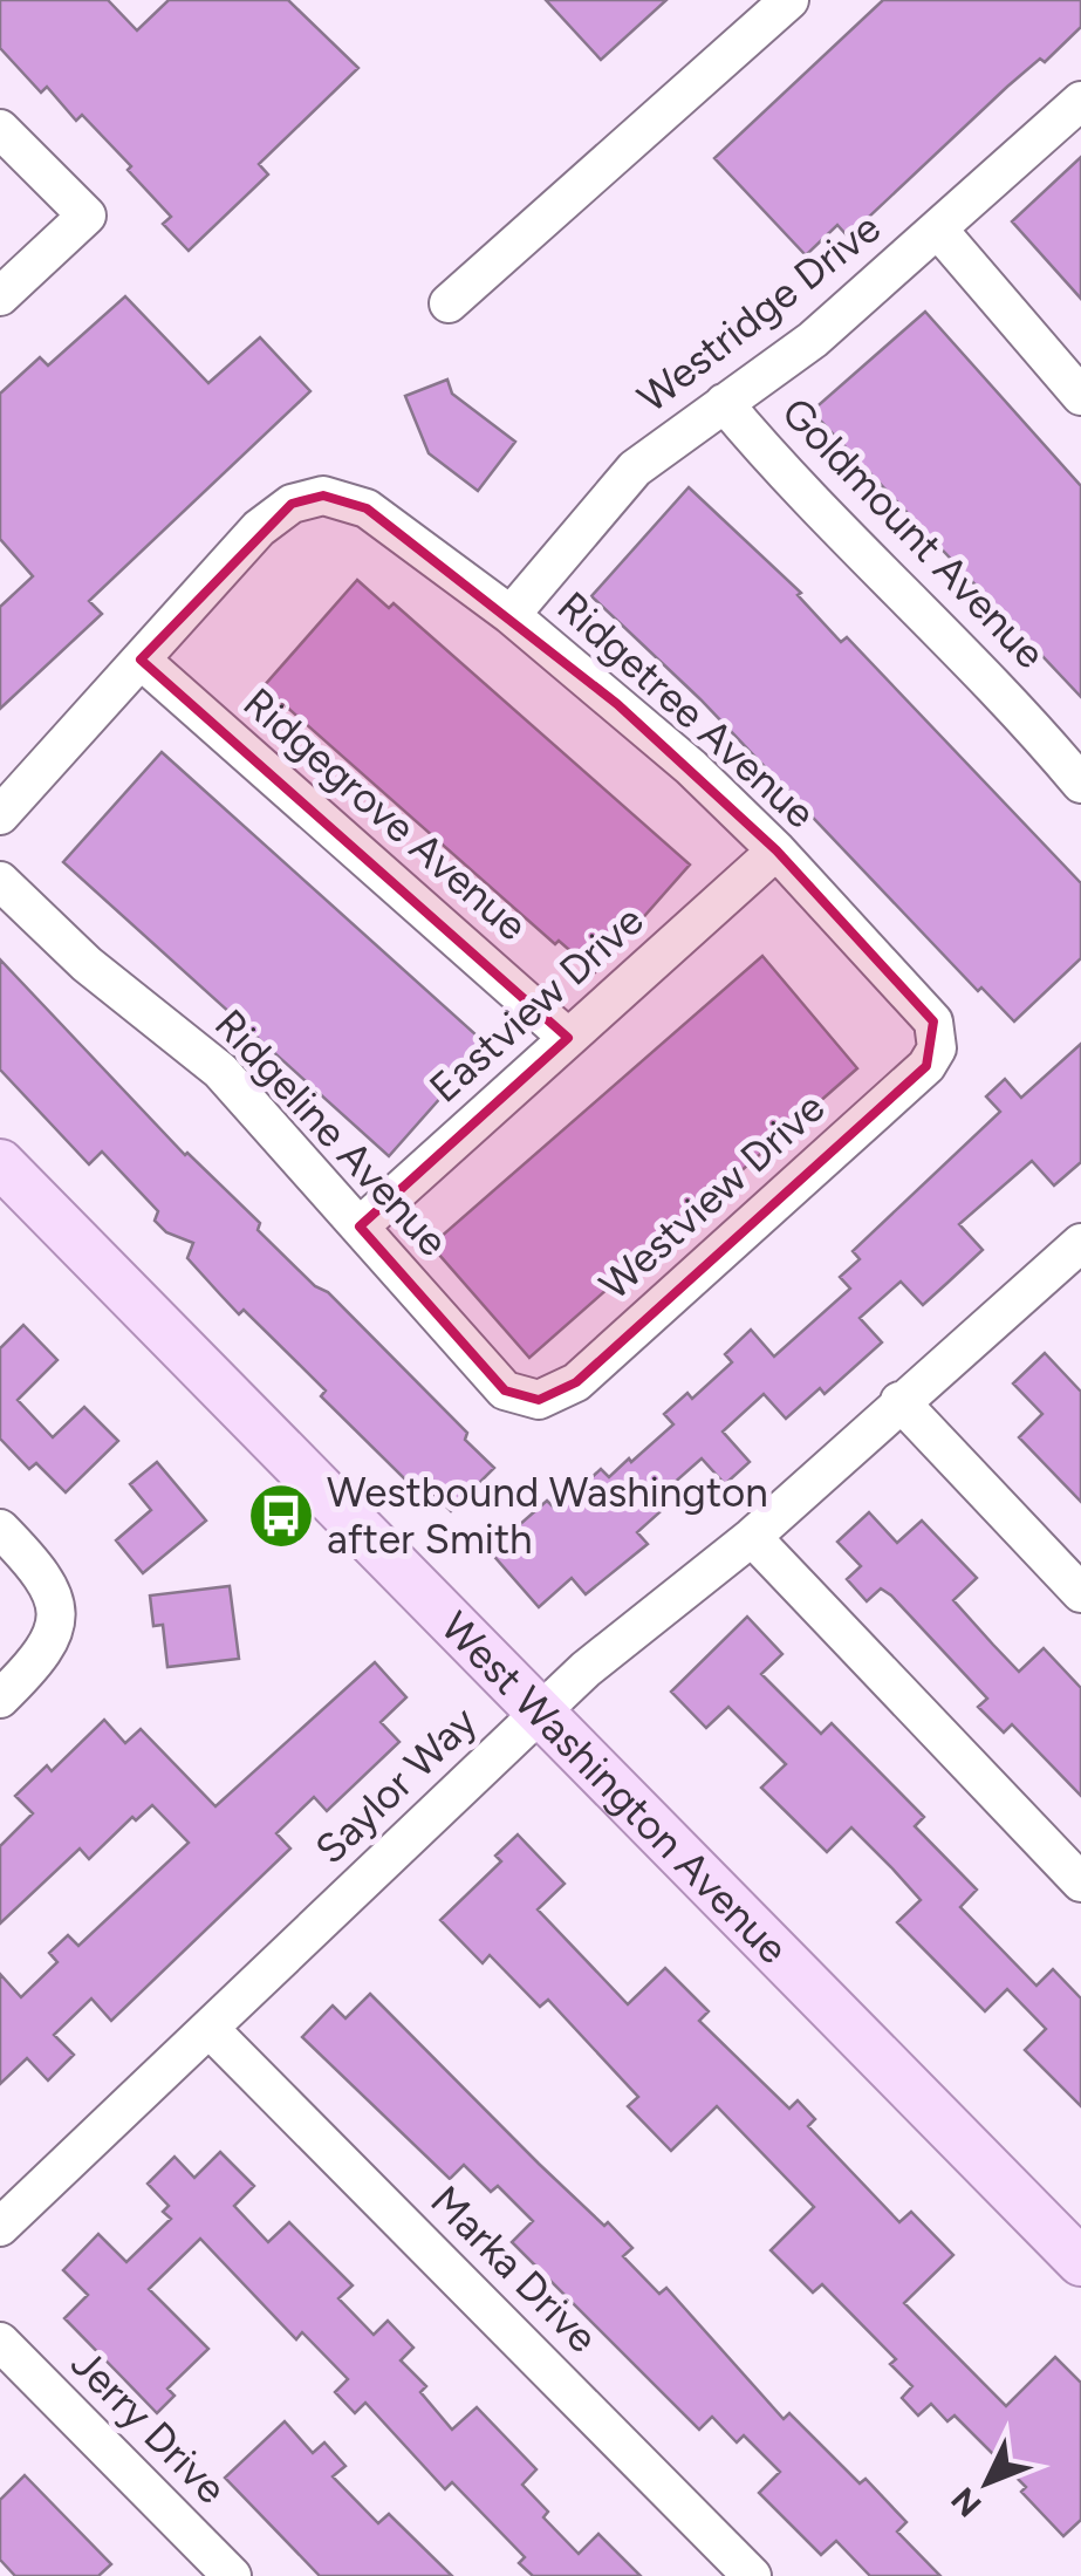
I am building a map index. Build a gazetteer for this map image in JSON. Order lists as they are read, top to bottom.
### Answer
{
  "streets": {
    "main road": ["West Washington Avenue"],
    "street": [
      "Westridge Drive",
      "Goldmount Avenue",
      "Ridgetree Avenue",
      "Ridgegrove Avenue",
      "Eastview Drive",
      "Ridgeline Avenue",
      "Westview Drive",
      "Saylor Way",
      "Marka Drive",
      "Jerry Drive"
    ]
  },
  "crossings": [
    ["Westridge Drive", "Goldmount Avenue"],
    ["Westridge Drive", "Ridgetree Avenue"],
    ["Ridgetree Avenue", "Ridgegrove Avenue"],
    ["Ridgetree Avenue", "Eastview Drive"],
    ["Ridgetree Avenue", "Westview Drive"],
    ["Ridgegrove Avenue", "Eastview Drive"],
    ["Eastview Drive", "Ridgeline Avenue"],
    ["Ridgeline Avenue", "Westview Drive"],
    ["Saylor Way", "West Washington Avenue"],
    ["Saylor Way", "Marka Drive"]
  ],
  "places": {
    "bus stop": ["Westbound Washington after Smith"]
  },
  "north": "bottom left"
}
